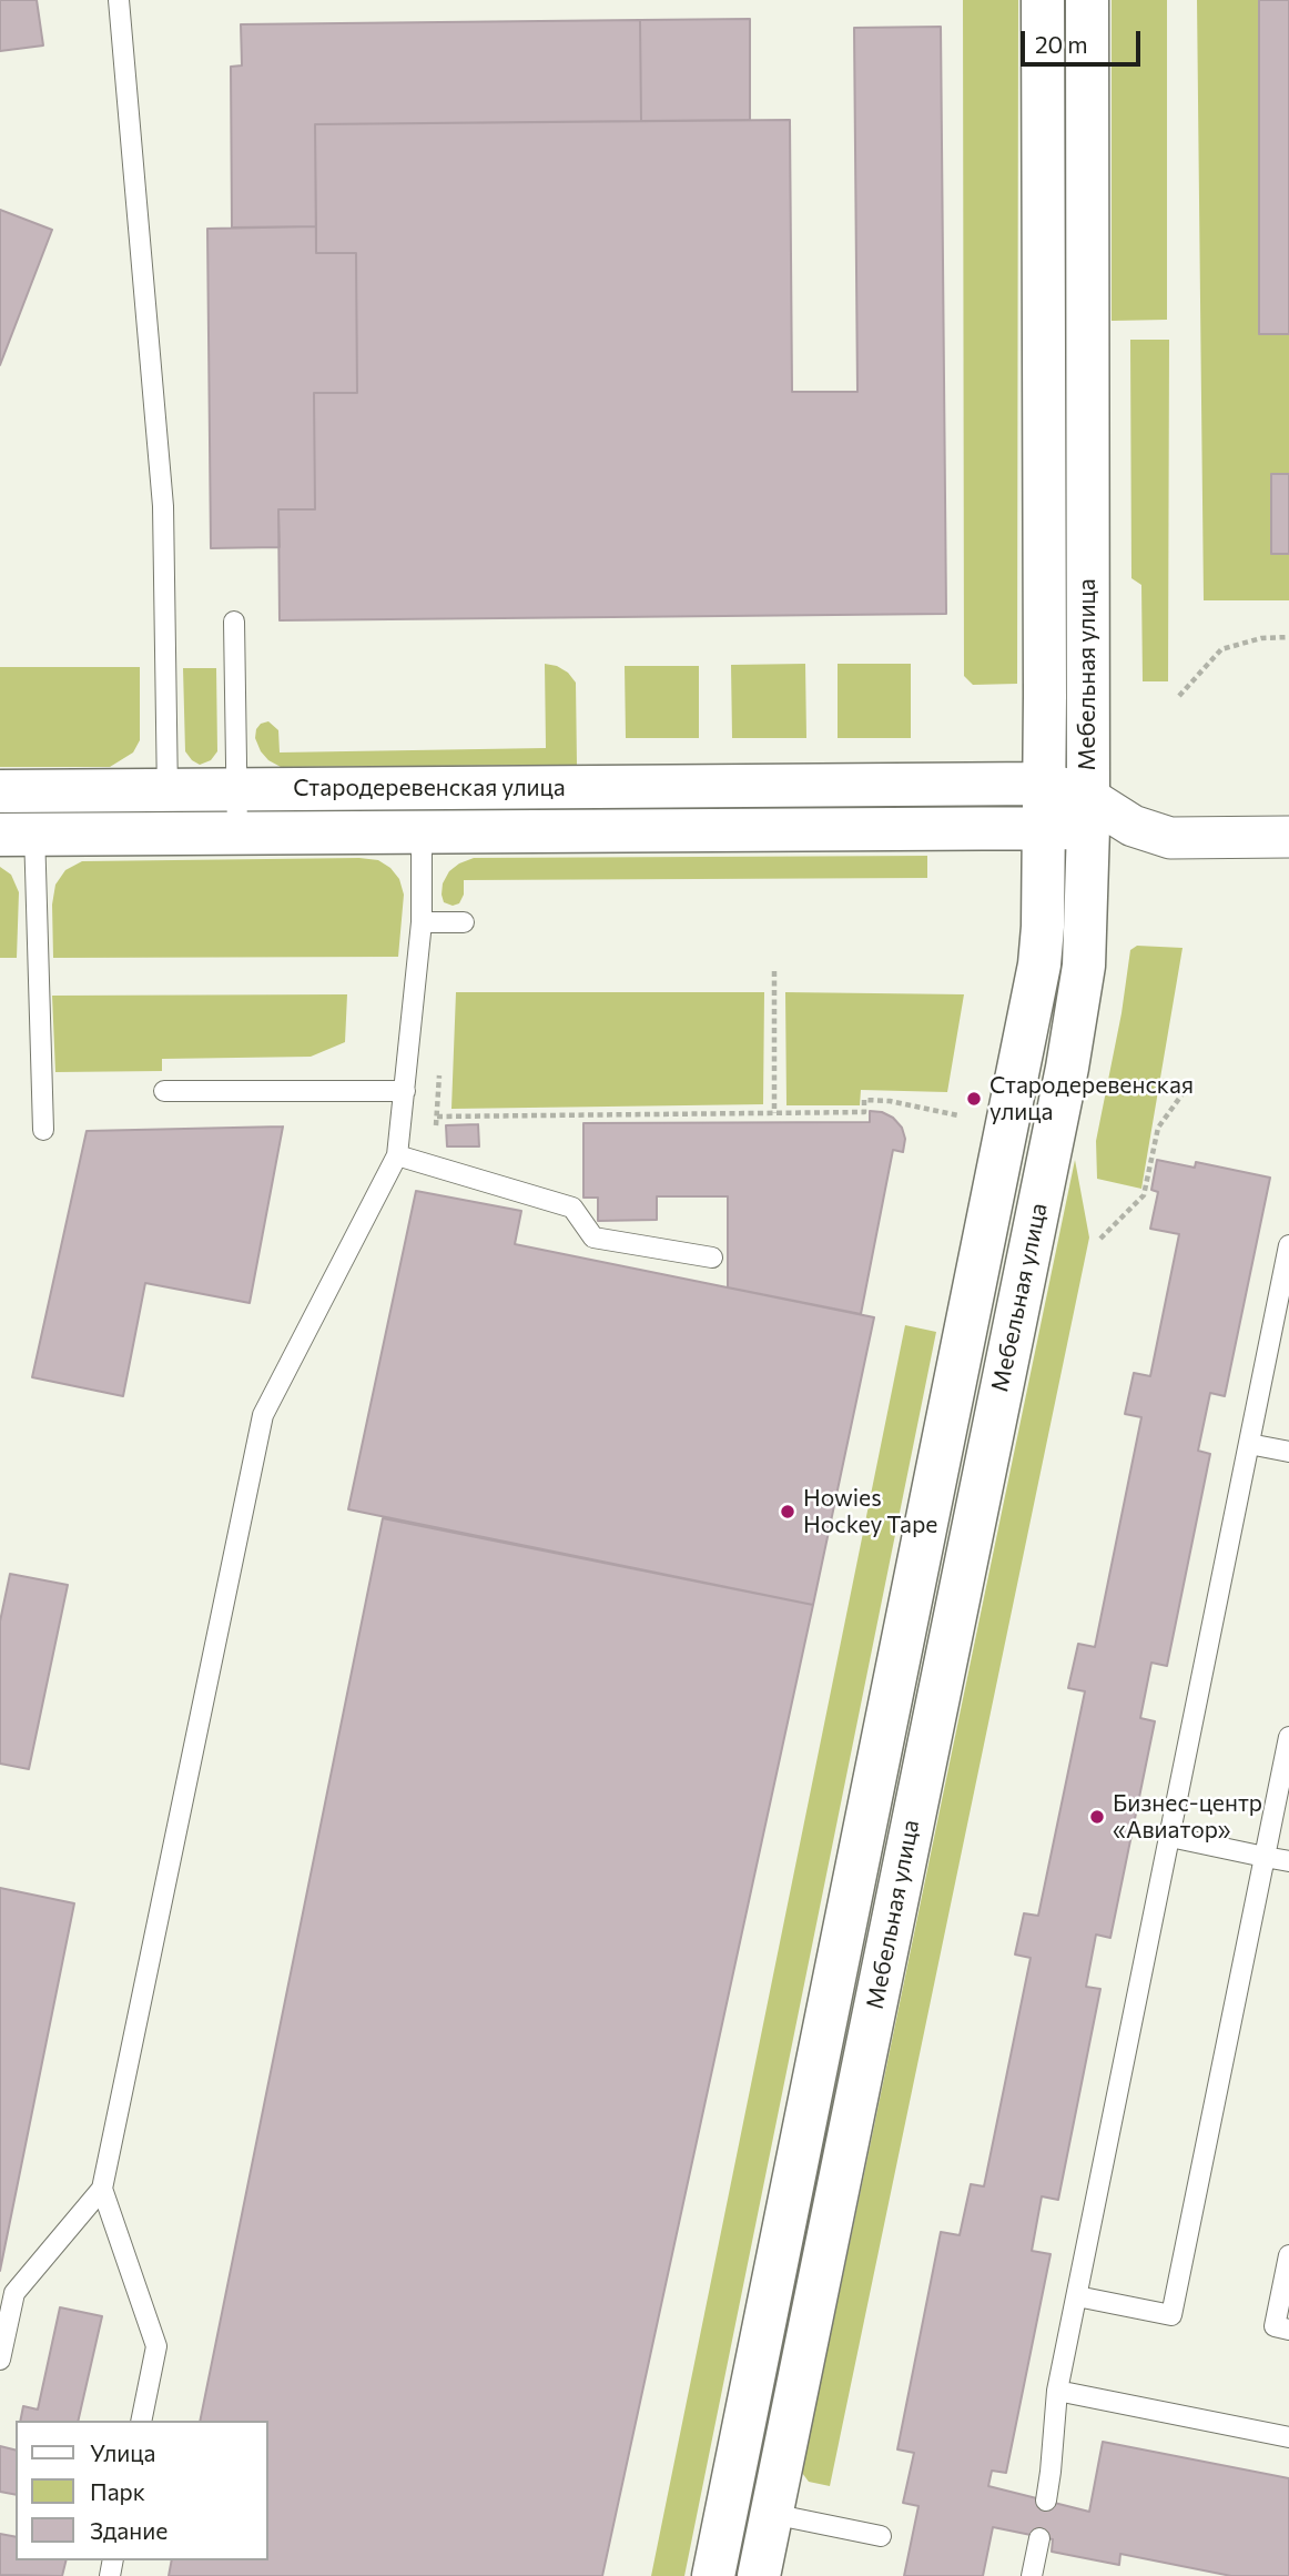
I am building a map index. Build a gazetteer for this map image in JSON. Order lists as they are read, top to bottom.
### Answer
{
  "streets": {
    "street": ["Мебельная улица", "Стародеревенская улица"]
  },
  "crossings": [
    ["Мебельная улица", "Стародеревенская улица"]
  ],
  "places": ["Стародеревенская улица", "Howies Hockey Tape", "Бизнес-центр «Авиатор»"],
  "legend": ["Улица", "Парк", "Здание"],
  "scale_bar": "20 m"
}
